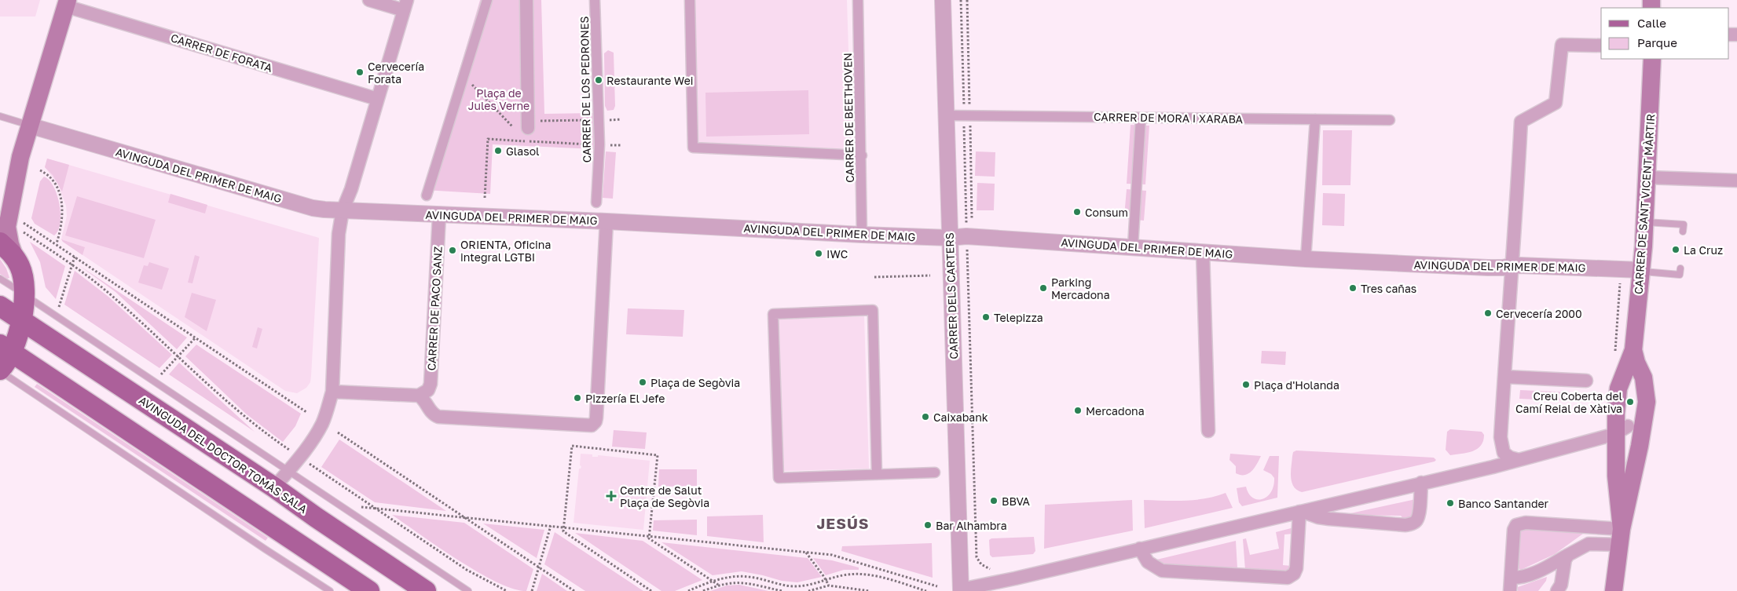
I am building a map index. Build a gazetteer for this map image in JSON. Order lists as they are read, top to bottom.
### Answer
{
  "streets": {
    "main road": ["CARRER DE SANT VICENT MÀRTIR", "AVINGUDA DEL DOCTOR TOMÀS SALA"],
    "street": [
      "CARRER DE FORATA",
      "CARRER DE LOS PEDRONES",
      "CARRER DE BEETHOVEN",
      "CARRER DE MORA I XARABA",
      "AVINGUDA DEL PRIMER DE MAIG",
      "CARRER DELS CARTERS",
      "CARRER DE PACO SANZ"
    ]
  },
  "crossings": [
    ["CARRER DE BEETHOVEN", "AVINGUDA DEL PRIMER DE MAIG"],
    ["CARRER DE MORA I XARABA", "CARRER DELS CARTERS"],
    ["AVINGUDA DEL PRIMER DE MAIG", "CARRER DE SANT VICENT MÀRTIR"],
    ["AVINGUDA DEL PRIMER DE MAIG", "CARRER DELS CARTERS"],
    ["AVINGUDA DEL PRIMER DE MAIG", "CARRER DE PACO SANZ"]
  ],
  "districts": ["JESÚS"],
  "parks": ["Plaça de Jules Verne"],
  "places": {
    "other": [
      "Cervecería Forata",
      "Restaurante Wei",
      "Glasol",
      "Consum",
      "La Cruz",
      "ORIENTA, Oficina integral LGTBI",
      "IWC",
      "Parking Mercadona",
      "Tres cañas",
      "Cervecería 2000",
      "Telepizza",
      "Plaça de Segòvia",
      "Plaça d'Holanda",
      "Pizzería El Jefe",
      "Creu Coberta del Camí Reial de Xàtiva",
      "Mercadona",
      "Caixabank",
      "BBVA",
      "Banco Santander",
      "Bar Alhambra"
    ],
    "health": ["Centre de Salut Plaça de Segòvia"]
  },
  "legend": ["Calle", "Parque"]
}
